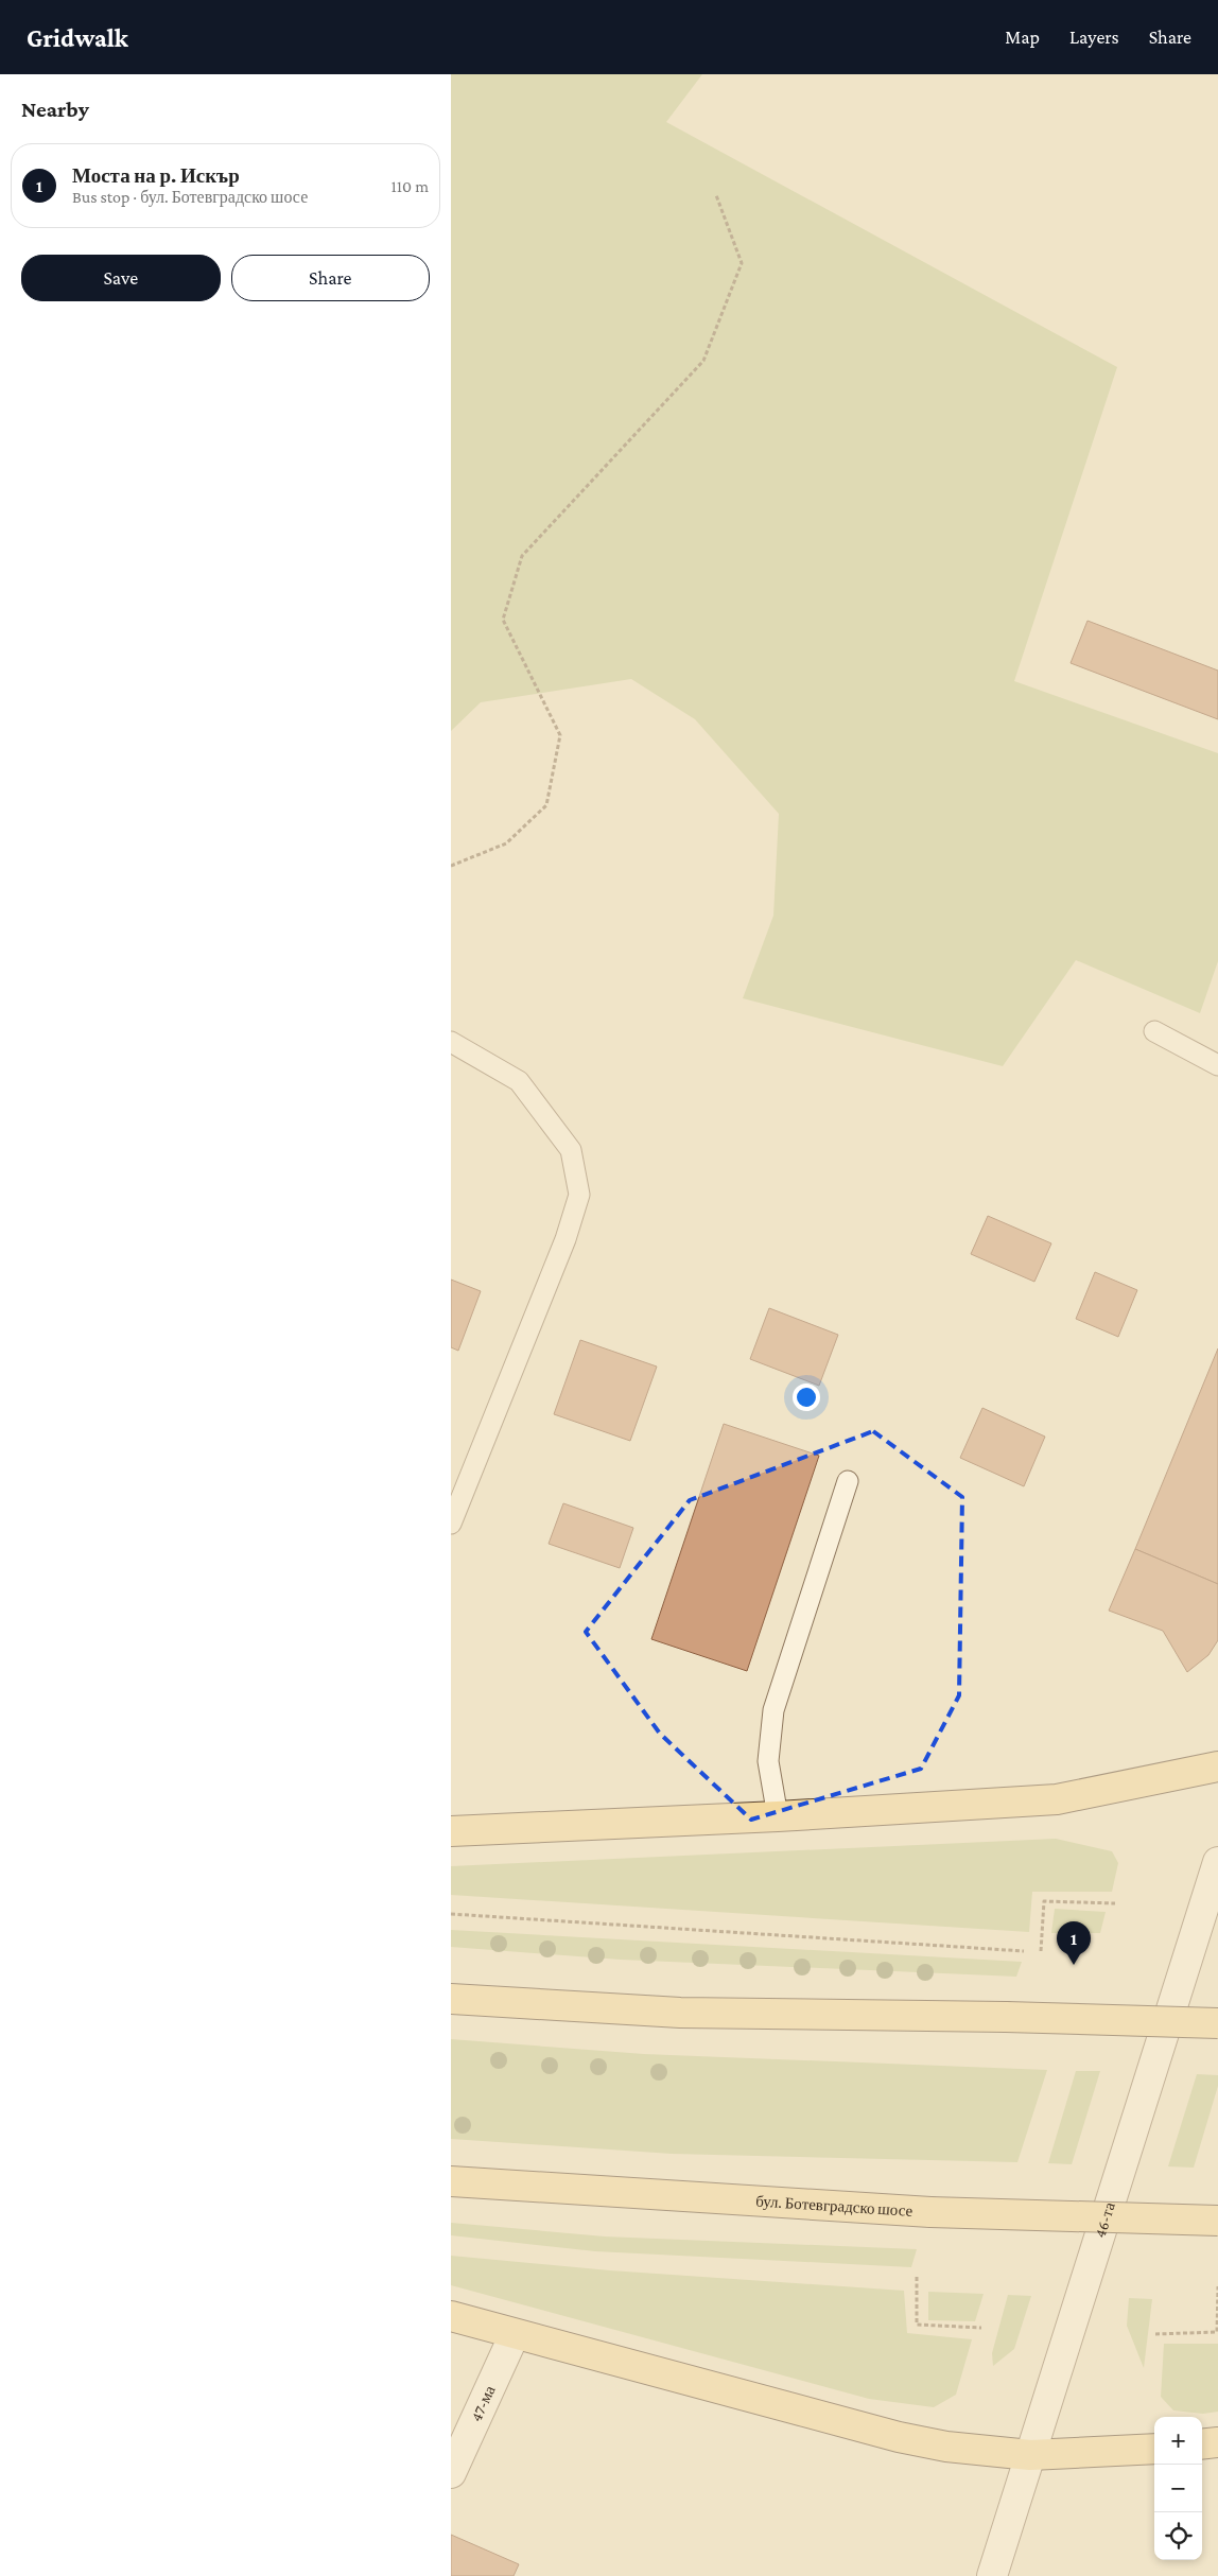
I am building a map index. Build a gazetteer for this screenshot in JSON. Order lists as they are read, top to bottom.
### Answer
{
  "streets": {
    "main road": ["бул. Ботевградско шосе"],
    "street": ["46-та", "47-ма"]
  },
  "page": {
    "header": "Gridwalk",
    "nav": ["Map", "Layers", "Share"],
    "heading": "Nearby",
    "list": [
      {
        "mark": "1",
        "name": "Моста на р. Искър",
        "note": "Bus stop · бул. Ботевградско шосе",
        "value": "110 m"
      }
    ],
    "buttons": ["Save", "Share"],
    "pins": "1",
    "map_buttons": ["+", "−"]
  }
}
